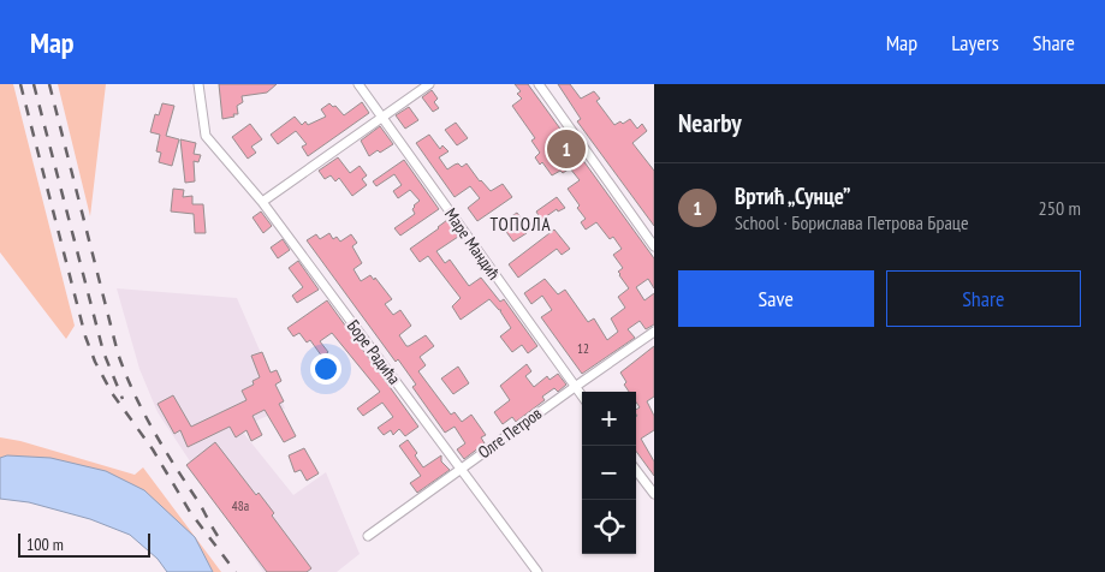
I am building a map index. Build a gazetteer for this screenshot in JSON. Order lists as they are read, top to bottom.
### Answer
{
  "streets": {
    "street": ["Маре Мандић", "Боре Радића", "Олге Петров"]
  },
  "crossings": [
    ["Маре Мандић", "Олге Петров"],
    ["Боре Радића", "Олге Петров"]
  ],
  "districts": ["ТОПОЛА"],
  "house_numbers": ["12", "48a"],
  "scale_bar": "100 m",
  "page": {
    "header": "Map",
    "nav": ["Map", "Layers", "Share"],
    "heading": "Nearby",
    "pins": "1",
    "list": [
      {
        "mark": "1",
        "name": "Вртић „Сунце”",
        "note": "School · Борислава Петрова Браце",
        "value": "250 m"
      }
    ],
    "buttons": ["Save", "Share"],
    "map_buttons": ["+", "−"],
    "scale": "100 m"
  }
}
